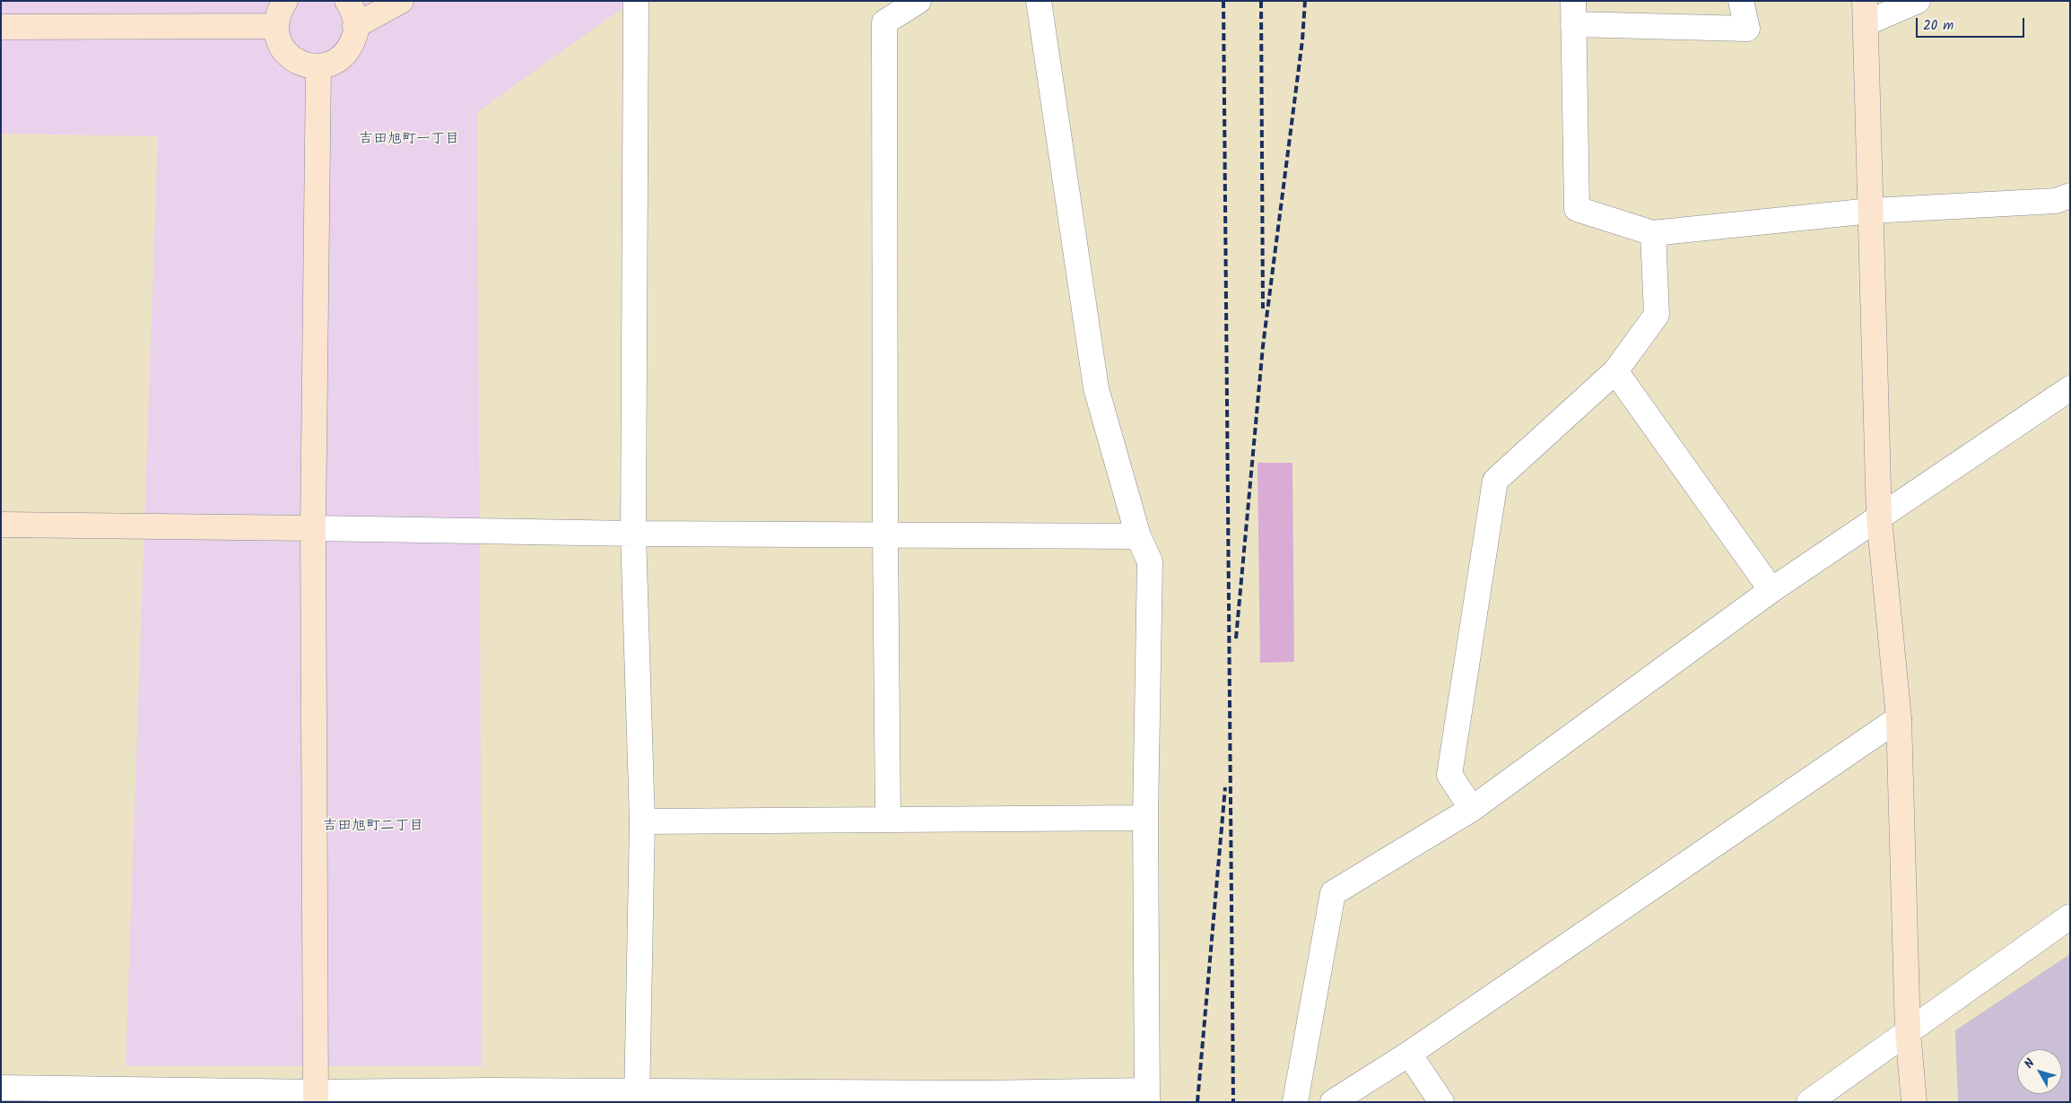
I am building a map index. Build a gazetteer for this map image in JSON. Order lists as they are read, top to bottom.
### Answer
{
  "districts": ["吉田旭町一丁目", "吉田旭町二丁目"],
  "scale_bar": "20 m",
  "north": "top left"
}
